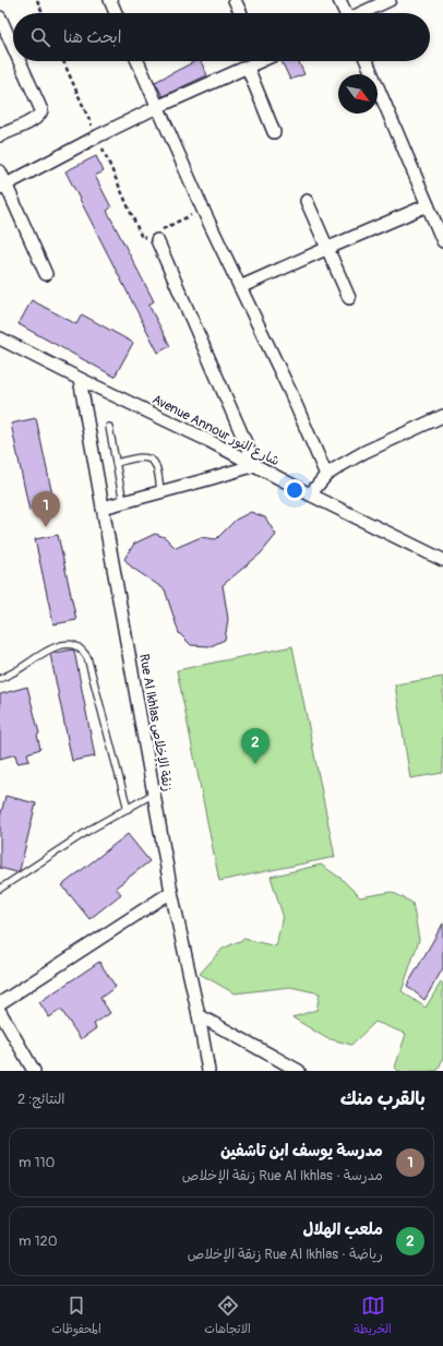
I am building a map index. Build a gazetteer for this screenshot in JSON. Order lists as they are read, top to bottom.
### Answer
{
  "streets": {
    "street": ["Avenue Annour شارع النور", "Rue Al Ikhlas زنقة الإخلاص"]
  },
  "crossings": [
    ["Avenue Annour شارع النور", "Rue Al Ikhlas زنقة الإخلاص"]
  ],
  "north": "bottom right",
  "page": {
    "search": "ابحث هنا",
    "pins": ["1", "2"],
    "heading": ["بالقرب منك", "النتائج: 2"],
    "list": [
      {
        "mark": "1",
        "name": "مدرسة يوسف ابن تاشفين",
        "note": "مدرسة · Rue Al Ikhlas زنقة الإخلاص",
        "value": "110 m"
      },
      {
        "mark": "2",
        "name": "ملعب الهلال",
        "note": "رياضة · Rue Al Ikhlas زنقة الإخلاص",
        "value": "120 m"
      }
    ],
    "nav": ["الخريطة", "الاتجاهات", "المحفوظات"]
  }
}
